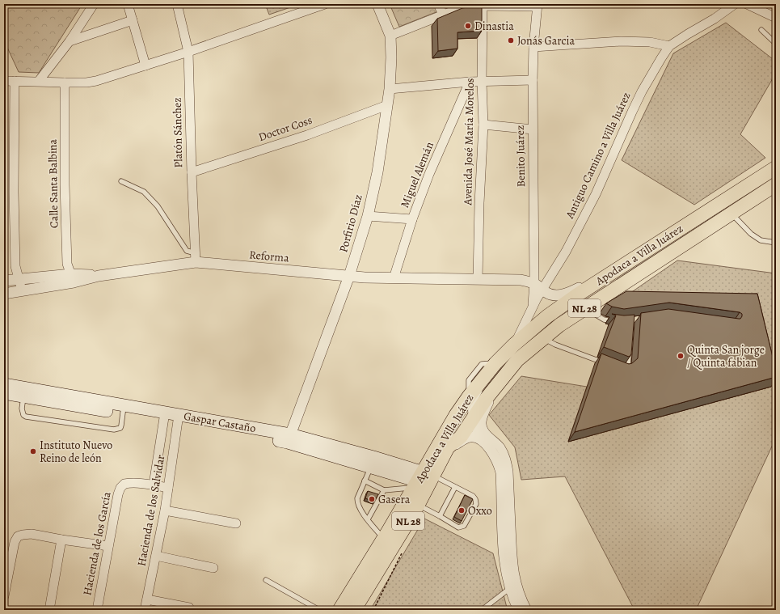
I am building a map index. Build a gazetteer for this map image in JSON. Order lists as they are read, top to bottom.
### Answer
{
  "streets": {
    "main road": ["Apodaca a Villa Juárez", "NL 28", "Gaspar Castaño"],
    "street": [
      "Doctor Coss",
      "Platón Sánchez",
      "Avenida José María Morelos",
      "Antiguo Camino a Villa Juárez",
      "Benito Juárez",
      "Miguel Alemán",
      "Calle Santa Balbina",
      "Porfirio Díaz",
      "Reforma",
      "Hacienda de los Salvidar",
      "Hacienda de los García"
    ]
  },
  "crossings": [
    ["Doctor Coss", "Platón Sánchez"],
    ["Doctor Coss", "Porfirio Díaz"],
    ["Platón Sánchez", "Reforma"],
    ["Avenida José María Morelos", "Reforma"],
    ["Antiguo Camino a Villa Juárez", "Benito Juárez"],
    ["Antiguo Camino a Villa Juárez", "Apodaca a Villa Juárez"],
    ["Antiguo Camino a Villa Juárez", "Reforma"],
    ["Benito Juárez", "Reforma"],
    ["Miguel Alemán", "Reforma"],
    ["Calle Santa Balbina", "Reforma"],
    ["Porfirio Díaz", "Reforma"],
    ["Porfirio Díaz", "Gaspar Castaño"],
    ["Apodaca a Villa Juárez", "Reforma"],
    ["Apodaca a Villa Juárez", "Gaspar Castaño"],
    ["Gaspar Castaño", "Hacienda de los Salvidar"],
    ["Hacienda de los Salvidar", "Hacienda de los García"]
  ],
  "places": [
    "Dinastia",
    "Jonás Garcia",
    "Quinta San jorge / Quinta fabian",
    "Instituto Nuevo Reino de león",
    "Gasera",
    "Oxxo"
  ]
}
